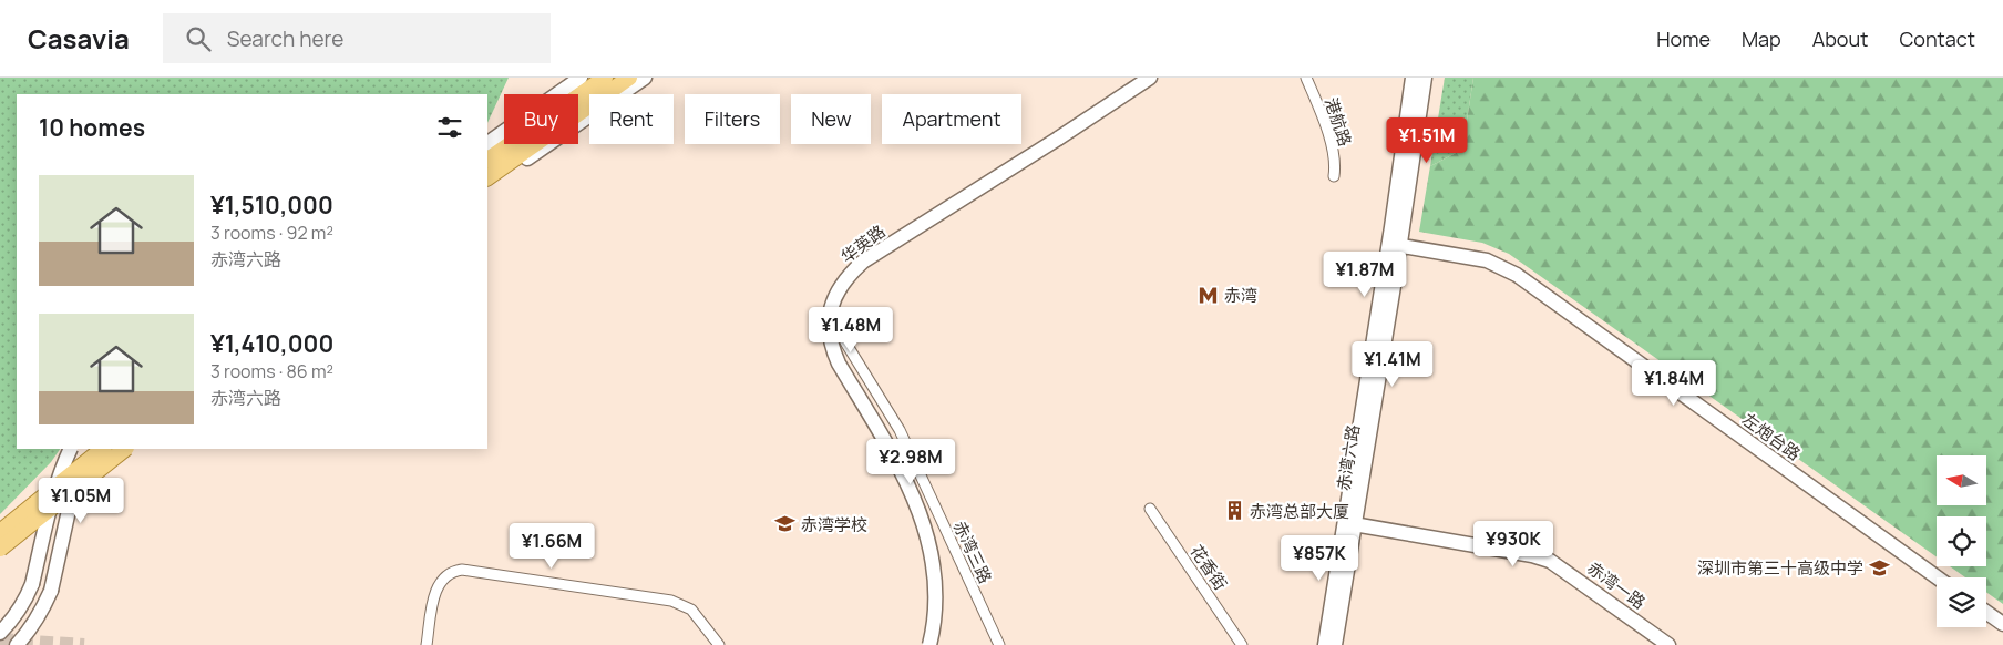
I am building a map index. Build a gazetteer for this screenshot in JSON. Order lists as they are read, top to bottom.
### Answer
{
  "streets": {
    "street": [
      "港航路",
      "华英路",
      "左炮台路",
      "赤湾六路",
      "赤湾三路",
      "花香街",
      "赤湾一路"
    ]
  },
  "crossings": [
    ["左炮台路", "赤湾六路"],
    ["赤湾六路", "赤湾一路"]
  ],
  "places": {
    "metro station": ["赤湾"],
    "building": ["赤湾总部大厦"],
    "school or university": ["赤湾学校", "深圳市第三十高级中学"]
  },
  "north": "left",
  "page": {
    "header": "Casavia",
    "search": "Search here",
    "nav": [
      "Home",
      "Map",
      "About",
      "Contact"
    ],
    "chip": [
      "Buy",
      "Rent",
      "Filters",
      "New",
      "Apartment"
    ],
    "heading": "10 homes",
    "price": [
      "¥1.51M",
      "¥1.87M",
      "¥1.48M",
      "¥1.41M",
      "¥1.84M",
      "¥2.98M",
      "¥1.05M",
      "¥930K",
      "¥1.66M",
      "¥857K"
    ],
    "list": [
      {
        "name": "¥1,510,000",
        "note": "3 rooms · 92 m² · 赤湾六路"
      },
      {
        "name": "¥1,410,000",
        "note": "3 rooms · 86 m² · 赤湾六路"
      }
    ]
  }
}
